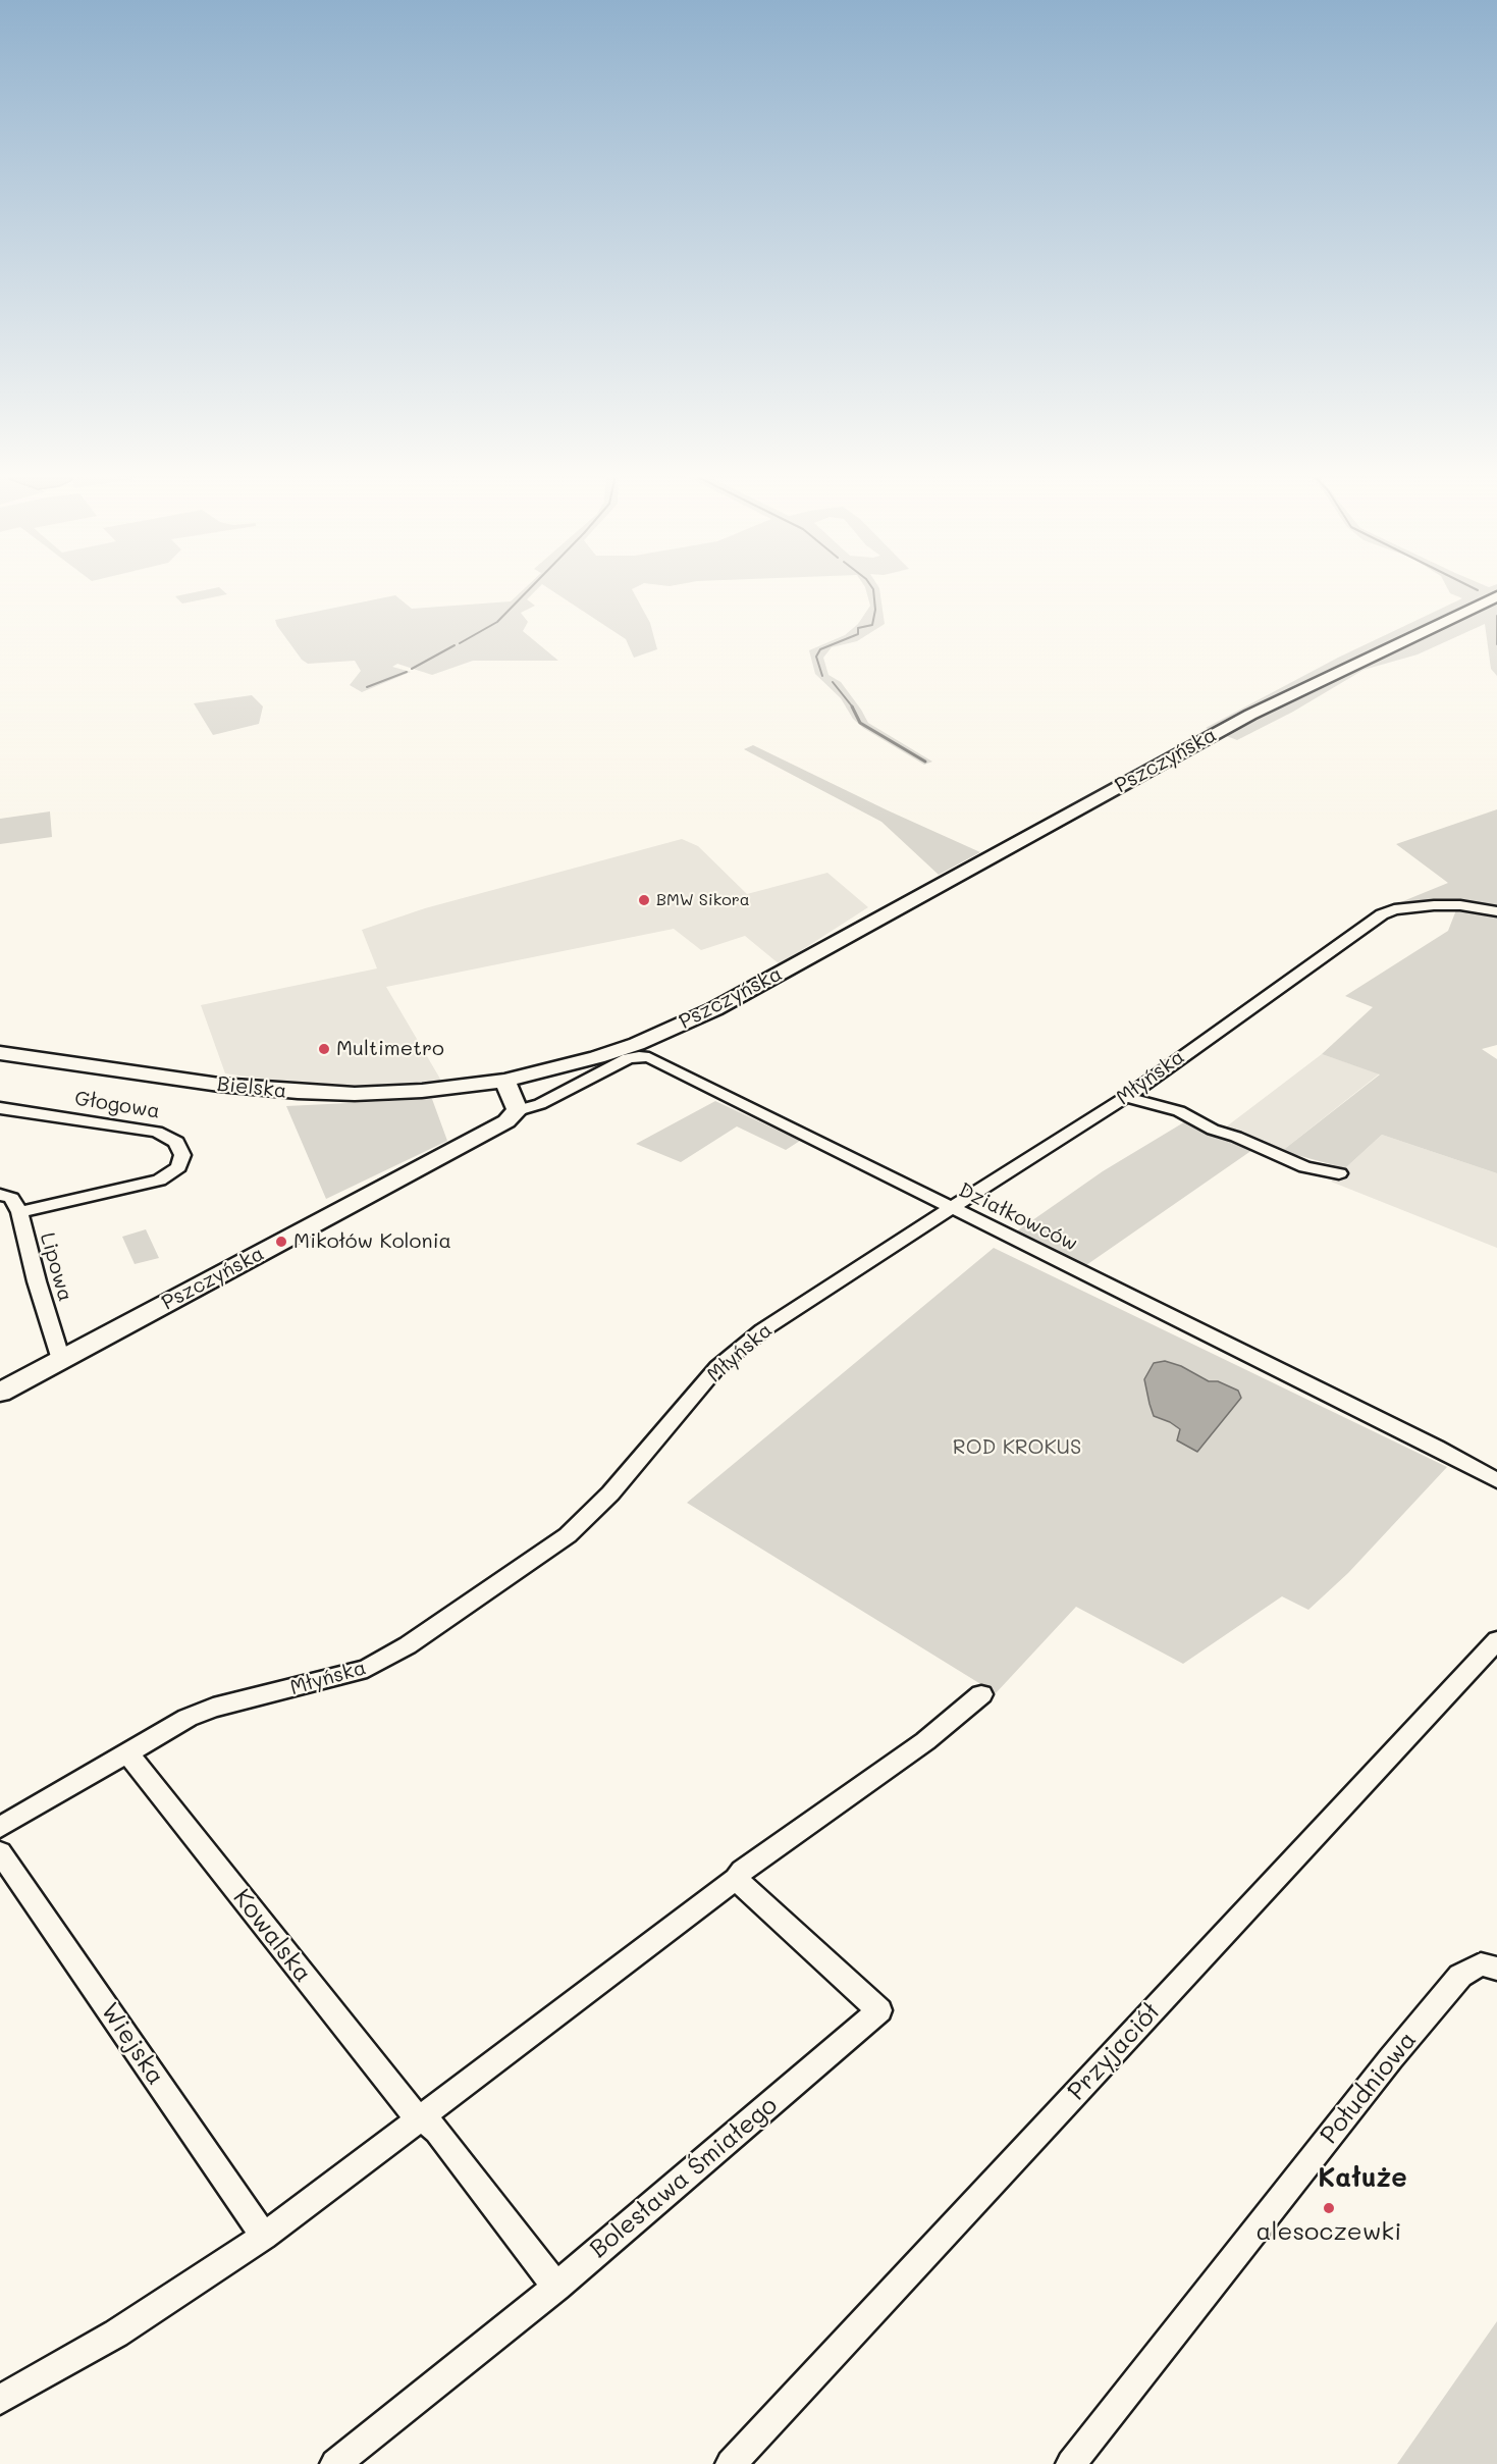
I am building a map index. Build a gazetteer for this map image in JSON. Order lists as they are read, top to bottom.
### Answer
{
  "streets": {
    "main road": ["Pszczyńska", "Bielska"],
    "street": [
      "Młyńska",
      "Głogowa",
      "Działkowców",
      "Lipowa",
      "Kowalska",
      "Wiejska",
      "Przyjaciół",
      "Południowa",
      "Bolesława Śmiałego"
    ]
  },
  "crossings": [
    ["Pszczyńska", "Bielska"],
    ["Pszczyńska", "Działkowców"],
    ["Pszczyńska", "Lipowa"],
    ["Młyńska", "Działkowców"],
    ["Młyńska", "Kowalska"],
    ["Głogowa", "Lipowa"],
    ["Kowalska", "Bolesława Śmiałego"]
  ],
  "districts": ["Kałuże"],
  "parks": ["ROD KROKUS"],
  "places": [
    "BMW Sikora",
    "Multimetro",
    "Mikołów Kolonia",
    "alesoczewki"
  ]
}
